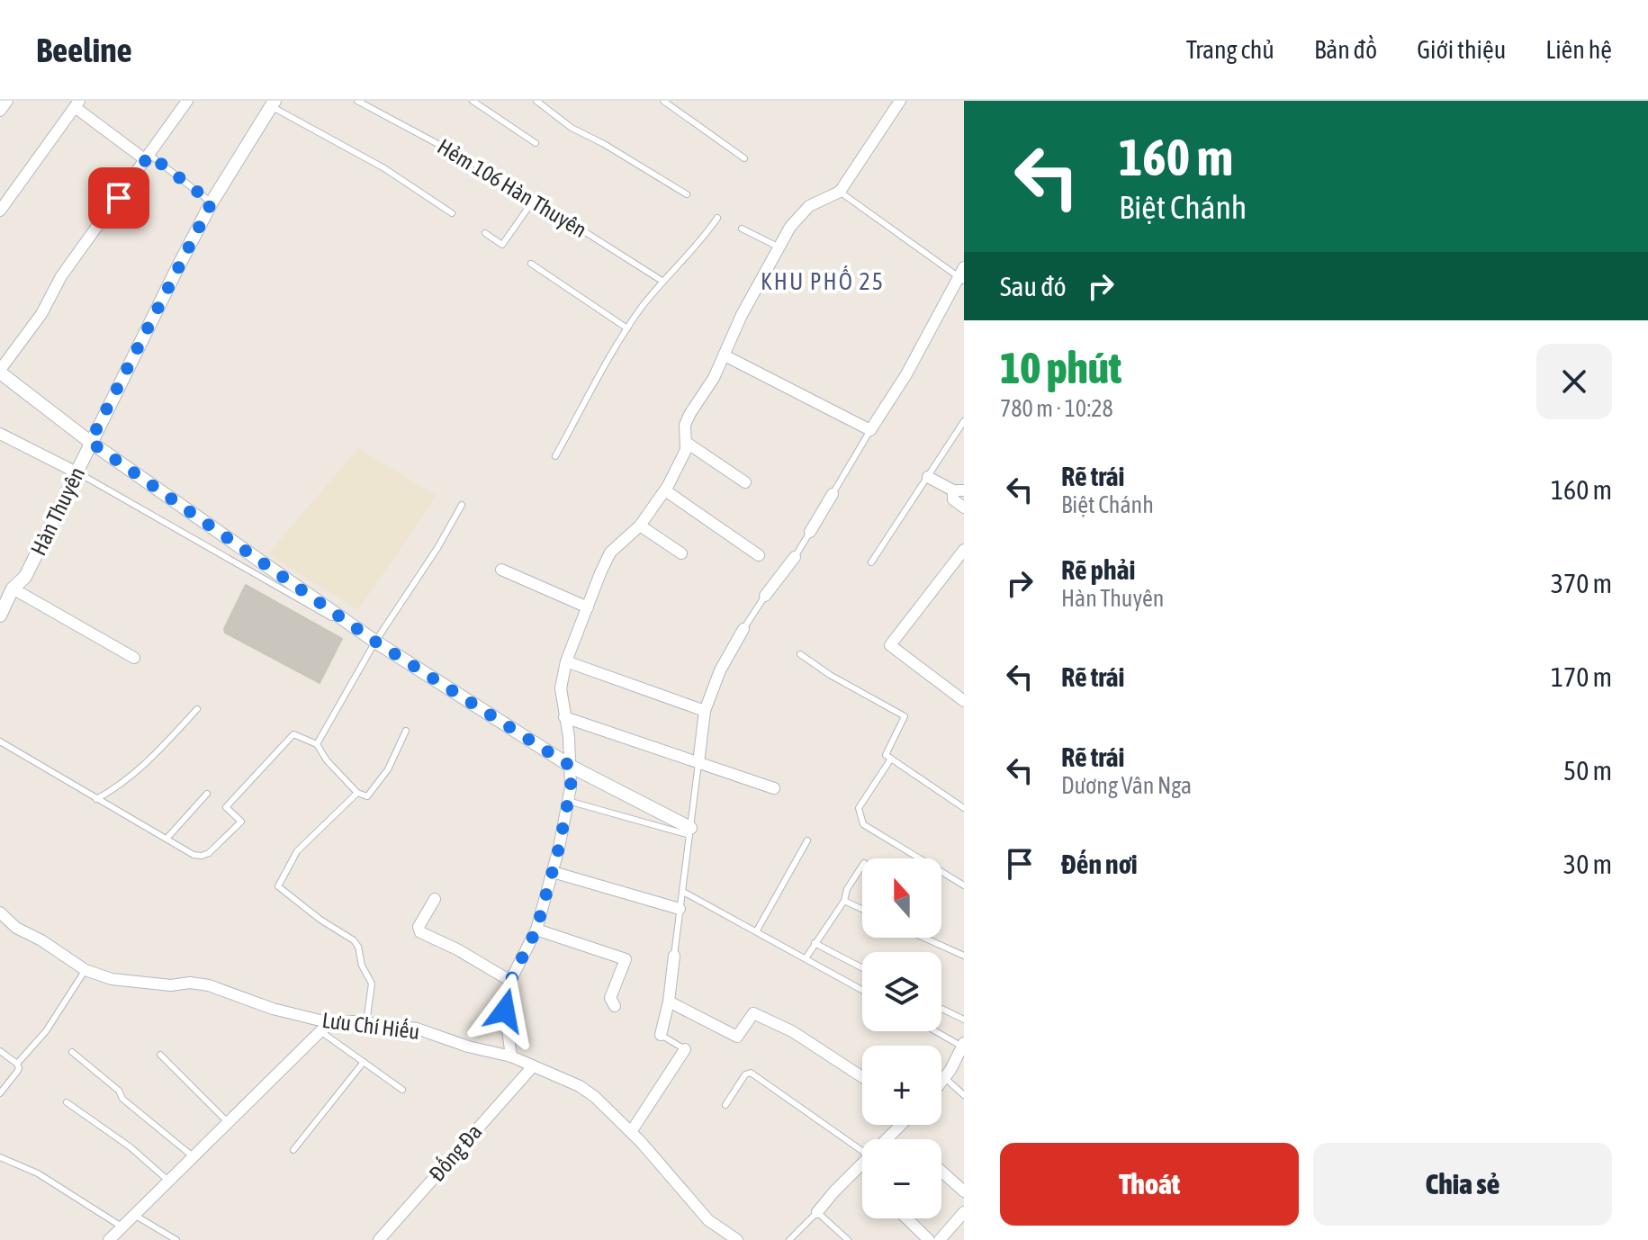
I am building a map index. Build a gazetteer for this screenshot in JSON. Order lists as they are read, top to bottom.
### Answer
{
  "streets": {
    "street": ["Hàn Thuyên", "Lưu Chí Hiếu", "Đống Đa"],
    "lane": ["Hẻm 106 Hàn Thuyên"]
  },
  "crossings": [
    ["Lưu Chí Hiếu", "Đống Đa"]
  ],
  "districts": ["KHU PHỐ 25"],
  "north": "top",
  "page": {
    "header": "Beeline",
    "nav": [
      "Trang chủ",
      "Bản đồ",
      "Giới thiệu",
      "Liên hệ"
    ],
    "turn": ["160 m", "Biệt Chánh"],
    "then": "Sau đó",
    "heading": ["10 phút", "780 m · 10:28"],
    "list": [
      {
        "name": "Rẽ trái",
        "note": "Biệt Chánh",
        "value": "160 m"
      },
      {
        "name": "Rẽ phải",
        "note": "Hàn Thuyên",
        "value": "370 m"
      },
      {
        "name": "Rẽ trái",
        "value": "170 m"
      },
      {
        "name": "Rẽ trái",
        "note": "Dương Vân Nga",
        "value": "50 m"
      },
      {
        "name": "Đến nơi",
        "value": "30 m"
      }
    ],
    "map_buttons": ["+", "−"],
    "buttons": ["Thoát", "Chia sẻ"]
  }
}
